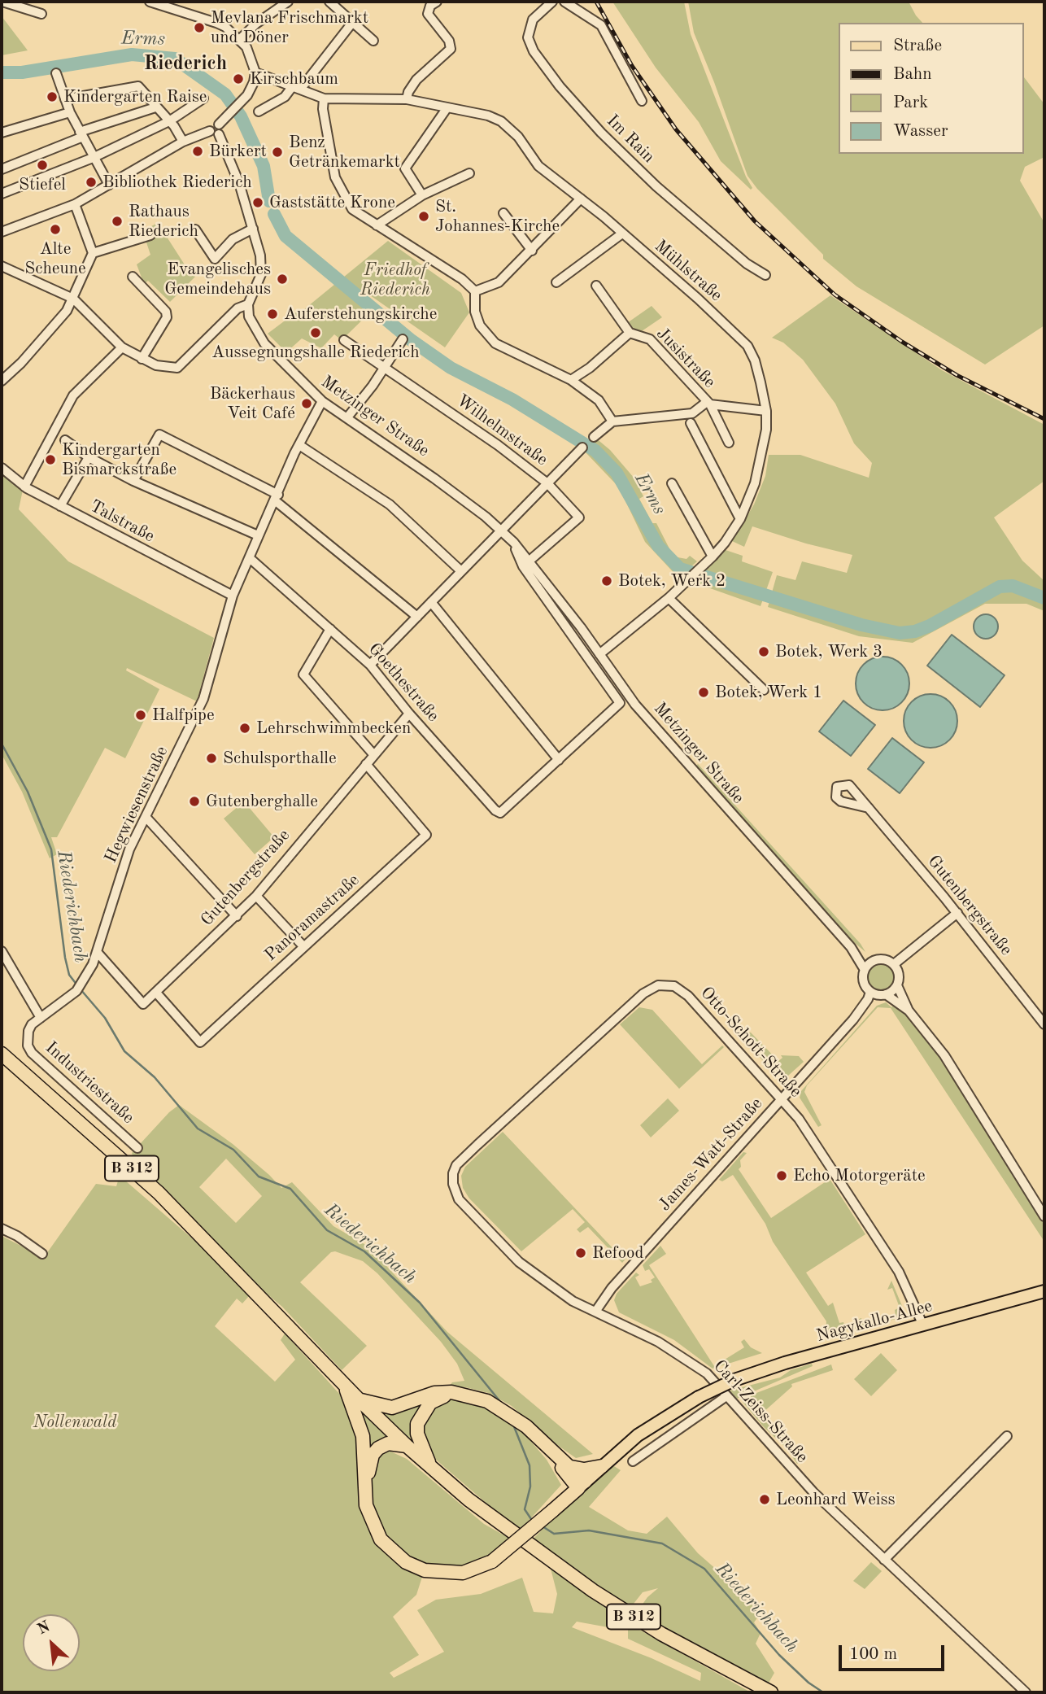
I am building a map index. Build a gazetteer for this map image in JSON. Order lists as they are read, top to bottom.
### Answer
{
  "streets": {
    "highway": ["B 312"],
    "main road": ["Nagykallo-Allee"],
    "street": [
      "Im Rain",
      "Mühlstraße",
      "Jusistraße",
      "Metzinger Straße",
      "Wilhelmstraße",
      "Talstraße",
      "Goethestraße",
      "Hegwiesenstraße",
      "Gutenbergstraße",
      "Panoramastraße",
      "Otto-Schott-Straße",
      "Industriestraße",
      "James-Watt-Straße",
      "Carl-Zeiss-Straße"
    ]
  },
  "crossings": [
    ["Mühlstraße", "Jusistraße"],
    ["Mühlstraße", "Metzinger Straße"],
    ["Metzinger Straße", "Wilhelmstraße"],
    ["Metzinger Straße", "Goethestraße"],
    ["Metzinger Straße", "Hegwiesenstraße"],
    ["Metzinger Straße", "James-Watt-Straße"],
    ["Wilhelmstraße", "Goethestraße"],
    ["Talstraße", "Hegwiesenstraße"],
    ["Goethestraße", "Hegwiesenstraße"],
    ["Goethestraße", "Gutenbergstraße"],
    ["Hegwiesenstraße", "Industriestraße"],
    ["Gutenbergstraße", "Panoramastraße"],
    ["Otto-Schott-Straße", "James-Watt-Straße"],
    ["Otto-Schott-Straße", "Nagykallo-Allee"],
    ["Otto-Schott-Straße", "Carl-Zeiss-Straße"],
    ["James-Watt-Straße", "Carl-Zeiss-Straße"]
  ],
  "districts": ["Riederich"],
  "water": ["Erms", "Riederichbach"],
  "parks": ["Friedhof Riederich", "Nollenwald"],
  "places": [
    "Mevlana Frischmarkt und Döner",
    "Kirschbaum",
    "Kindergarten Raise",
    "Bürkert",
    "Benz Getränkemarkt",
    "Stiefel",
    "Bibliothek Riederich",
    "Gaststätte Krone",
    "St. Johannes-Kirche",
    "Rathaus Riederich",
    "Alte Scheune",
    "Evangelisches Gemeindehaus",
    "Auferstehungskirche",
    "Aussegnungshalle Riederich",
    "Bäckerhaus Veit Café",
    "Kindergarten Bismarckstraße",
    "Botek, Werk 2",
    "Botek, Werk 3",
    "Botek, Werk 1",
    "Halfpipe",
    "Lehrschwimmbecken",
    "Schulsporthalle",
    "Gutenberghalle",
    "Echo Motorgeräte",
    "Refood",
    "Leonhard Weiss"
  ],
  "legend": [
    "Straße",
    "Bahn",
    "Park",
    "Wasser"
  ],
  "scale_bar": "100 m",
  "north": "top left"
}
